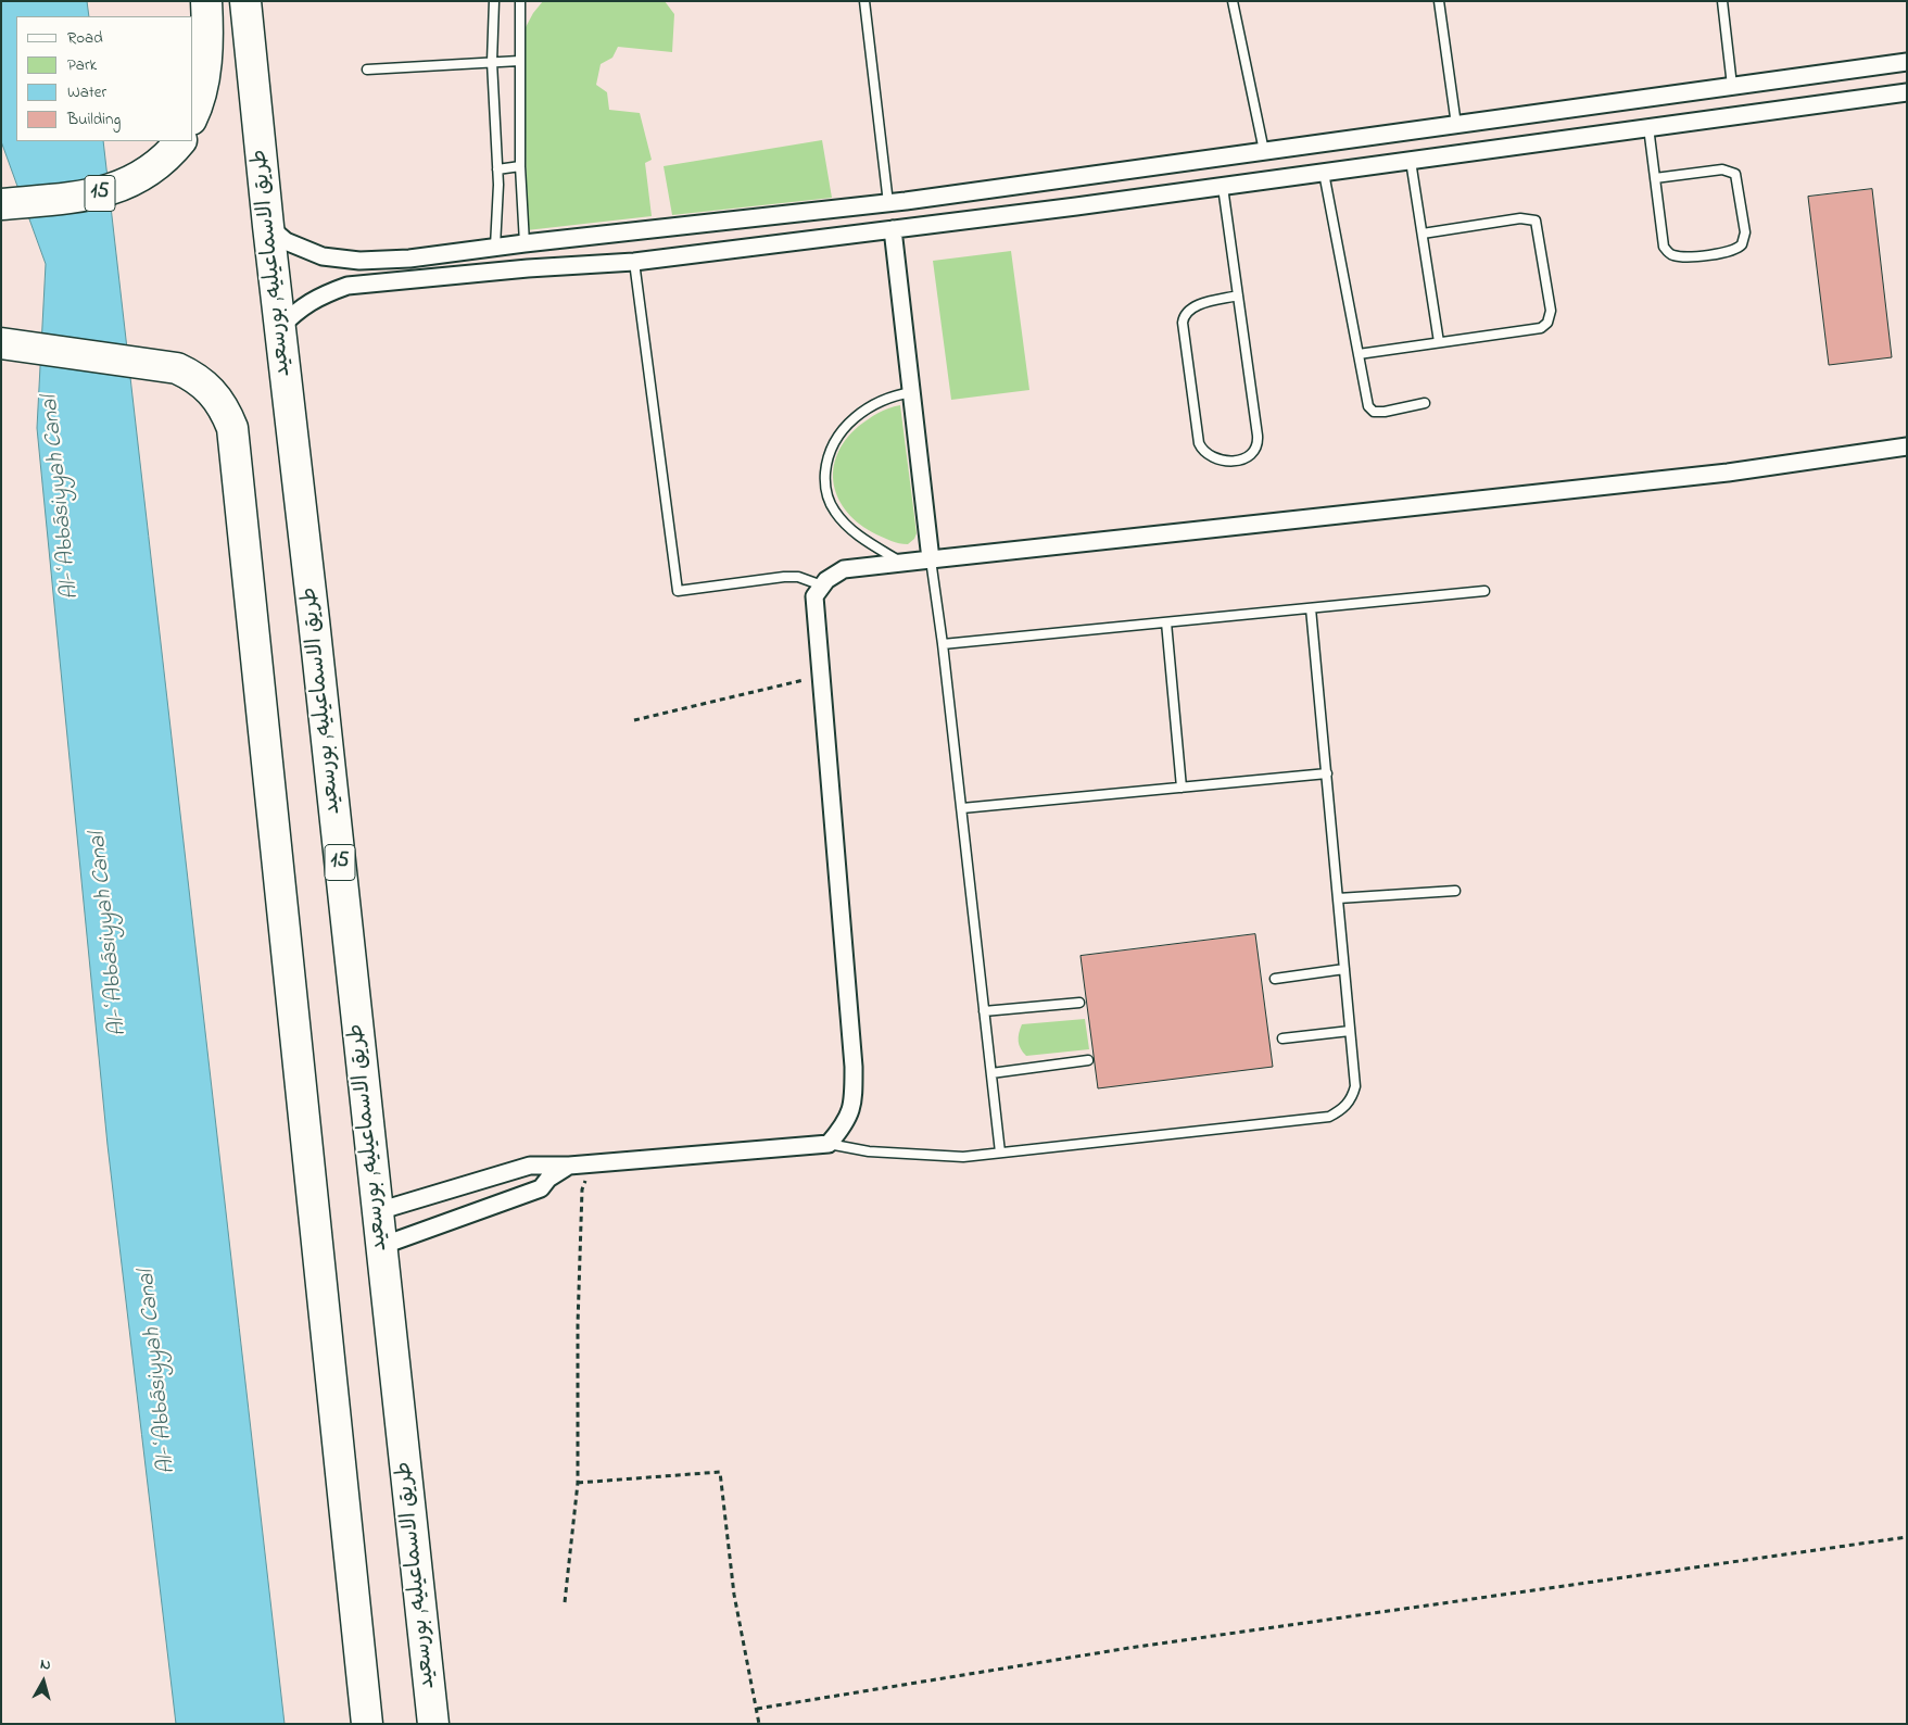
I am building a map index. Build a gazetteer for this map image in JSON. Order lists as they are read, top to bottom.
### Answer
{
  "streets": {
    "highway": ["15", "طريق الاسماعيليه, بورسعيد"]
  },
  "water": ["Al-ʿAbbāsiyyah Canal"],
  "legend": [
    "Road",
    "Park",
    "Water",
    "Building"
  ],
  "north": "top"
}
